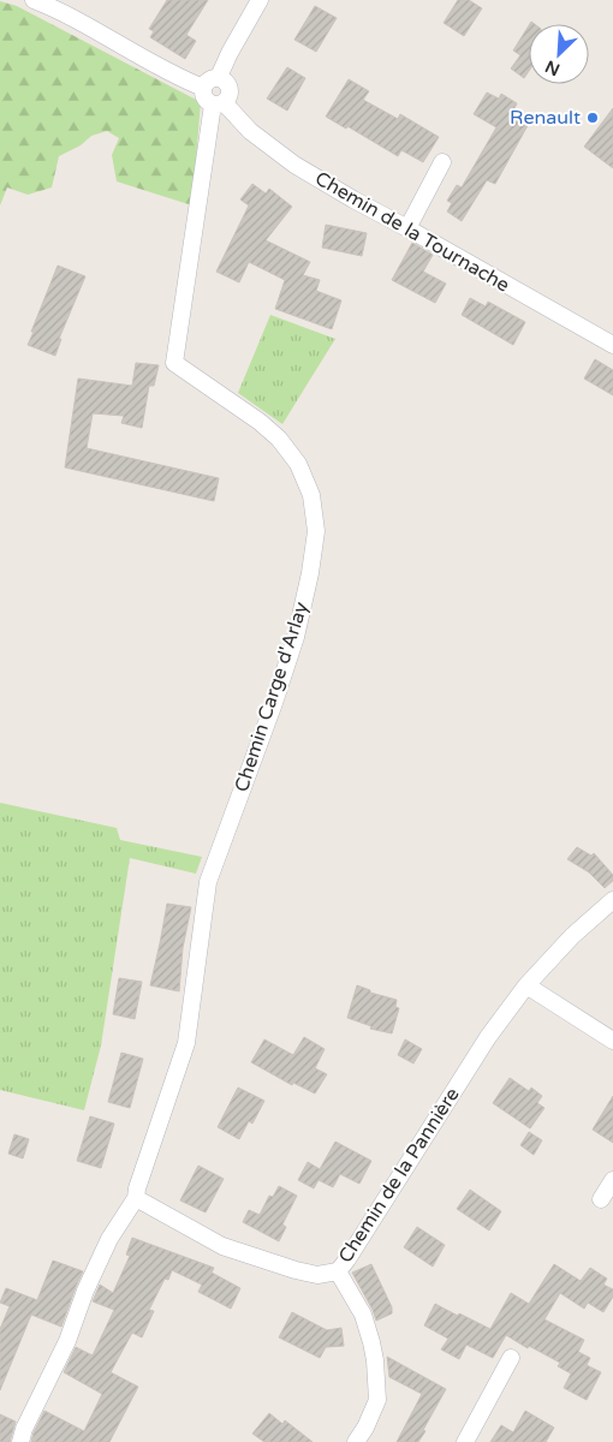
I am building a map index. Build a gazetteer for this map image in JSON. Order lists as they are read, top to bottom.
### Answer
{
  "streets": {
    "street": ["Chemin de la Tournache", "Chemin Carge d'Arlay", "Chemin de la Pannière"]
  },
  "crossings": [
    ["Chemin de la Tournache", "Chemin Carge d'Arlay"],
    ["Chemin Carge d'Arlay", "Chemin de la Pannière"]
  ],
  "places": ["Renault"],
  "north": "bottom left"
}
